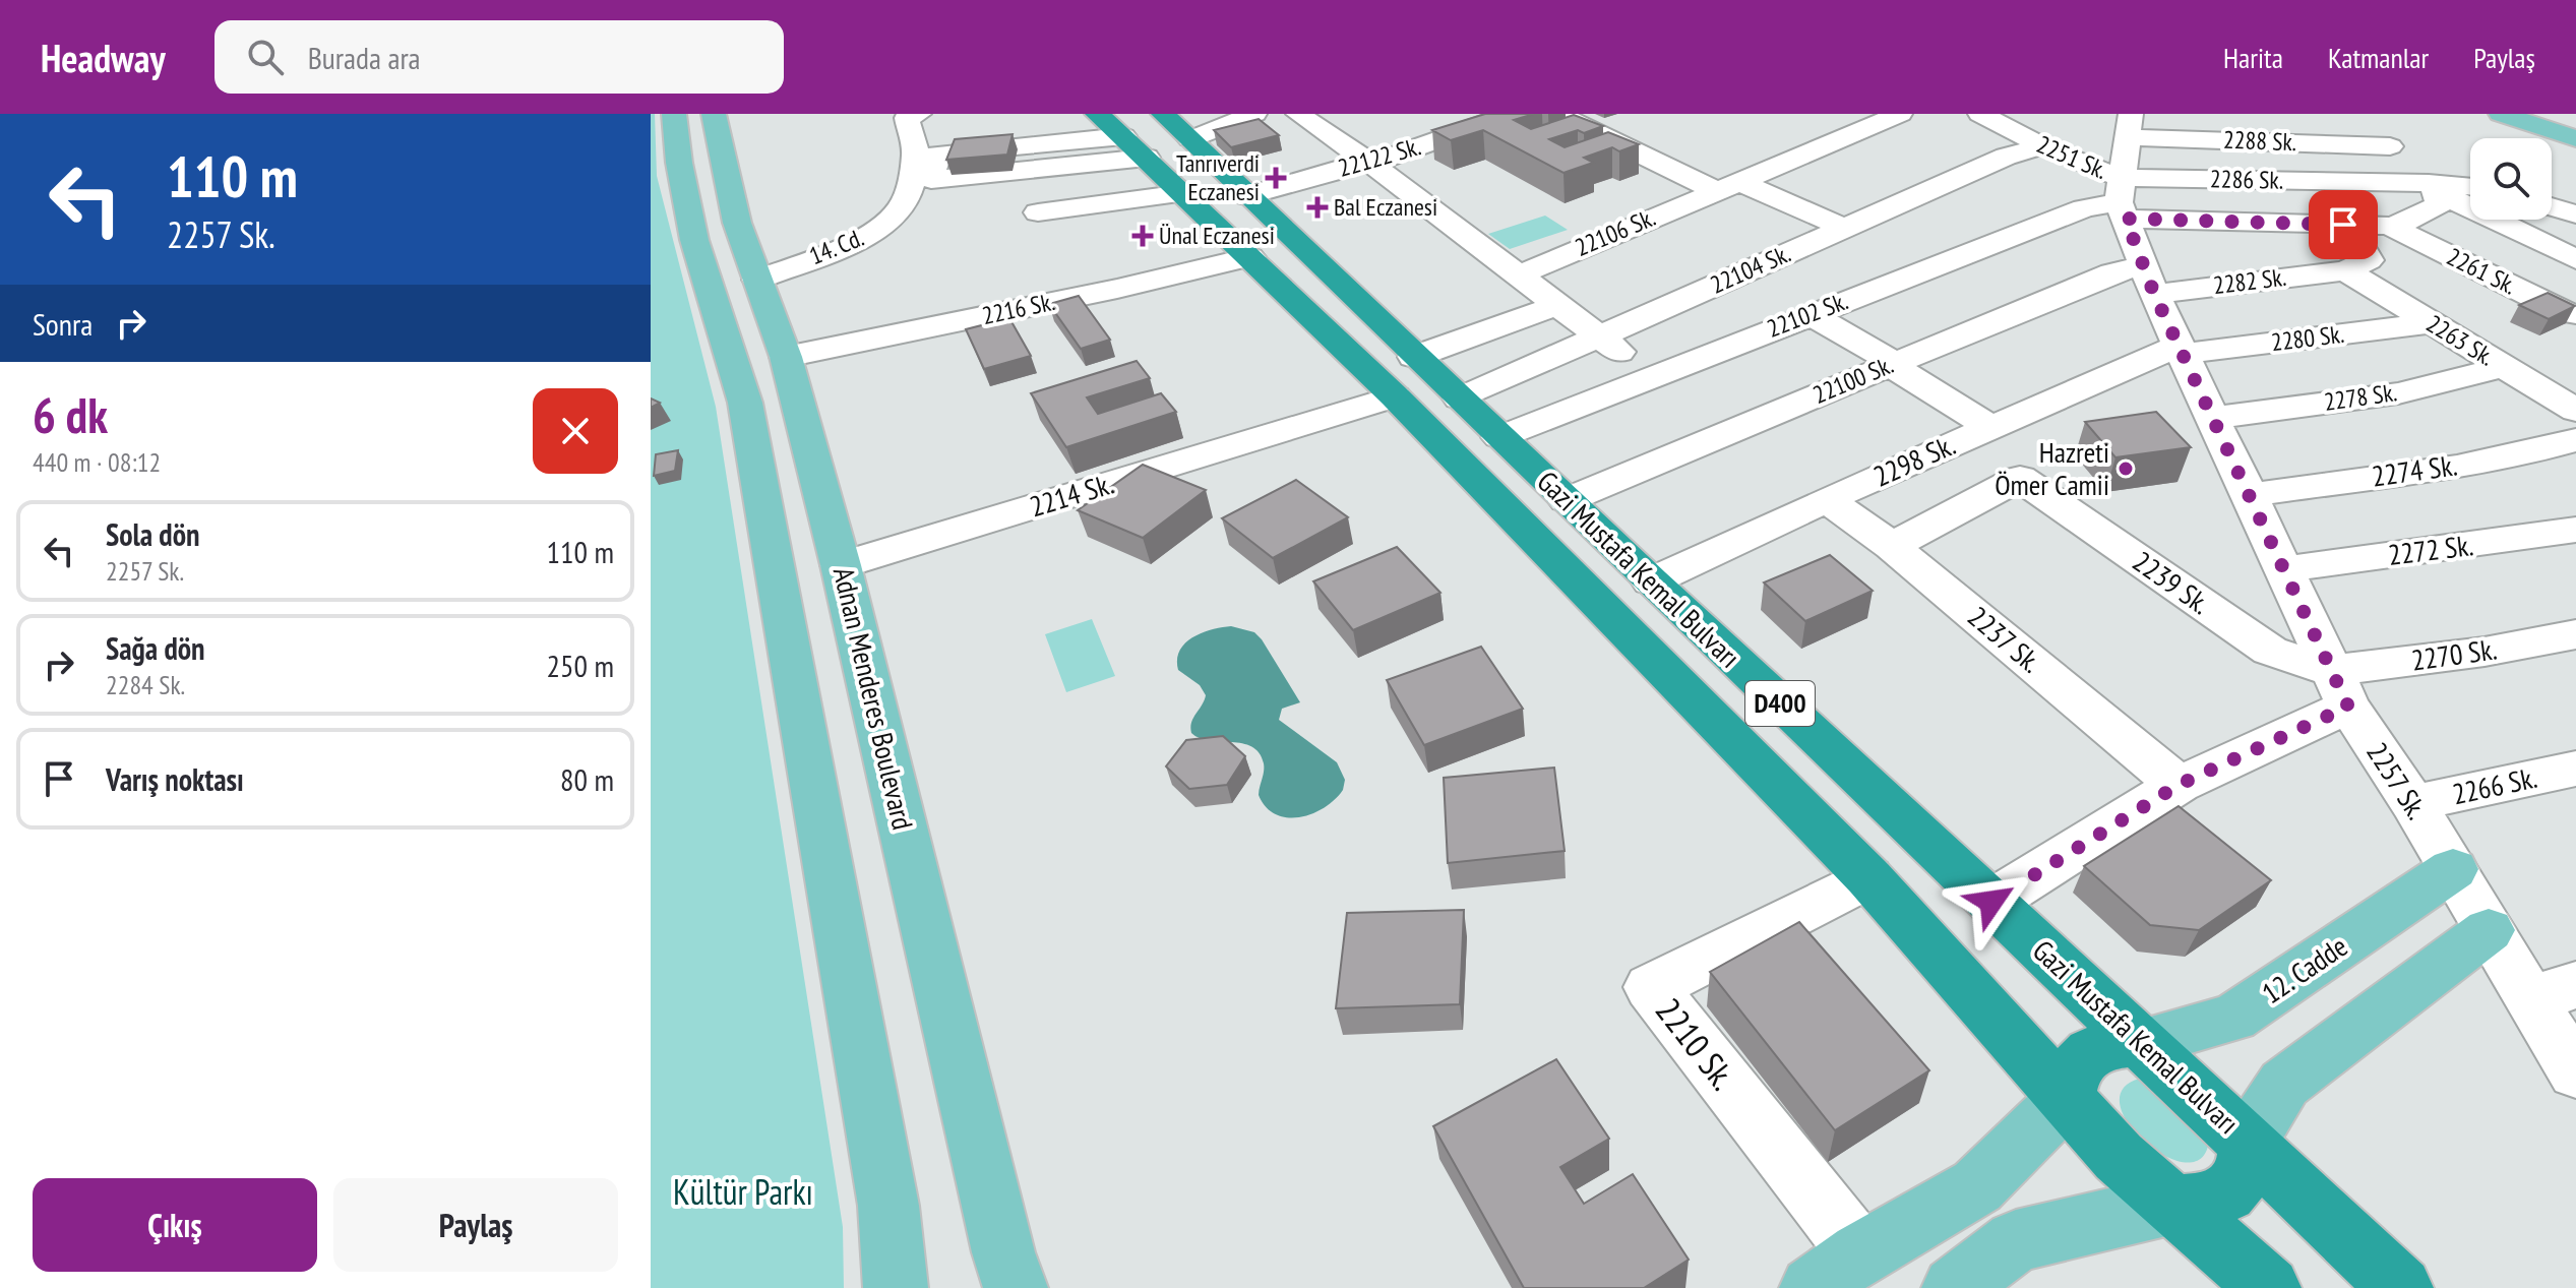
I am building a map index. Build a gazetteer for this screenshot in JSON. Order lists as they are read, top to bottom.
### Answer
{
  "streets": {
    "highway": ["Gazi Mustafa Kemal Bulvarı", "D400"],
    "main road": ["Adnan Menderes Boulevard", "12. Cadde"],
    "street": [
      "2288 Sk.",
      "22122 Sk.",
      "2251 Sk.",
      "2286 Sk.",
      "22106 Sk.",
      "14. Cd.",
      "22104 Sk.",
      "2261 Sk.",
      "2282 Sk.",
      "2216 Sk.",
      "22102 Sk.",
      "2280 Sk.",
      "2263 Sk.",
      "22100 Sk.",
      "2278 Sk.",
      "2298 Sk.",
      "2274 Sk.",
      "2214 Sk.",
      "2272 Sk.",
      "2239 Sk.",
      "2237 Sk.",
      "2270 Sk.",
      "2257 Sk.",
      "2266 Sk.",
      "2210 Sk."
    ]
  },
  "crossings": [
    ["22122 Sk.", "Gazi Mustafa Kemal Bulvarı"],
    ["2251 Sk.", "2286 Sk."],
    ["2251 Sk.", "22104 Sk."],
    ["2251 Sk.", "22102 Sk."],
    ["2251 Sk.", "2257 Sk."],
    ["2286 Sk.", "22102 Sk."],
    ["2286 Sk.", "2257 Sk."],
    ["14. Cd.", "Adnan Menderes Boulevard"],
    ["22104 Sk.", "Gazi Mustafa Kemal Bulvarı"],
    ["2282 Sk.", "2263 Sk."],
    ["2282 Sk.", "22100 Sk."],
    ["2282 Sk.", "2257 Sk."],
    ["2216 Sk.", "Gazi Mustafa Kemal Bulvarı"],
    ["2216 Sk.", "Adnan Menderes Boulevard"],
    ["22102 Sk.", "Gazi Mustafa Kemal Bulvarı"],
    ["22102 Sk.", "2257 Sk."],
    ["2280 Sk.", "2263 Sk."],
    ["2280 Sk.", "2298 Sk."],
    ["2280 Sk.", "2257 Sk."],
    ["2263 Sk.", "2278 Sk."],
    ["22100 Sk.", "Gazi Mustafa Kemal Bulvarı"],
    ["22100 Sk.", "2257 Sk."],
    ["2278 Sk.", "2257 Sk."],
    ["2298 Sk.", "Gazi Mustafa Kemal Bulvarı"],
    ["2298 Sk.", "2237 Sk."],
    ["2298 Sk.", "2257 Sk."],
    ["2274 Sk.", "2257 Sk."],
    ["2214 Sk.", "Gazi Mustafa Kemal Bulvarı"],
    ["2214 Sk.", "Adnan Menderes Boulevard"],
    ["2272 Sk.", "2257 Sk."],
    ["Gazi Mustafa Kemal Bulvarı", "12. Cadde"],
    ["Gazi Mustafa Kemal Bulvarı", "2210 Sk."],
    ["2239 Sk.", "2237 Sk."],
    ["2239 Sk.", "2270 Sk."],
    ["2239 Sk.", "2257 Sk."],
    ["2270 Sk.", "2257 Sk."],
    ["2257 Sk.", "2266 Sk."],
    ["2257 Sk.", "12. Cadde"]
  ],
  "parks": ["Kültür Parkı"],
  "places": {
    "health": ["Tanrıverdi Eczanesi", "Bal Eczanesi", "Ünal Eczanesi"],
    "other": ["Hazreti Ömer Camii"]
  },
  "page": {
    "header": "Headway",
    "search": "Burada ara",
    "nav": ["Harita", "Katmanlar", "Paylaş"],
    "turn": ["110 m", "2257 Sk."],
    "then": "Sonra",
    "heading": ["6 dk", "440 m · 08:12"],
    "list": [
      {
        "name": "Sola dön",
        "note": "2257 Sk.",
        "value": "110 m"
      },
      {
        "name": "Sağa dön",
        "note": "2284 Sk.",
        "value": "250 m"
      },
      {
        "name": "Varış noktası",
        "value": "80 m"
      }
    ],
    "buttons": ["Çıkış", "Paylaş"]
  }
}
